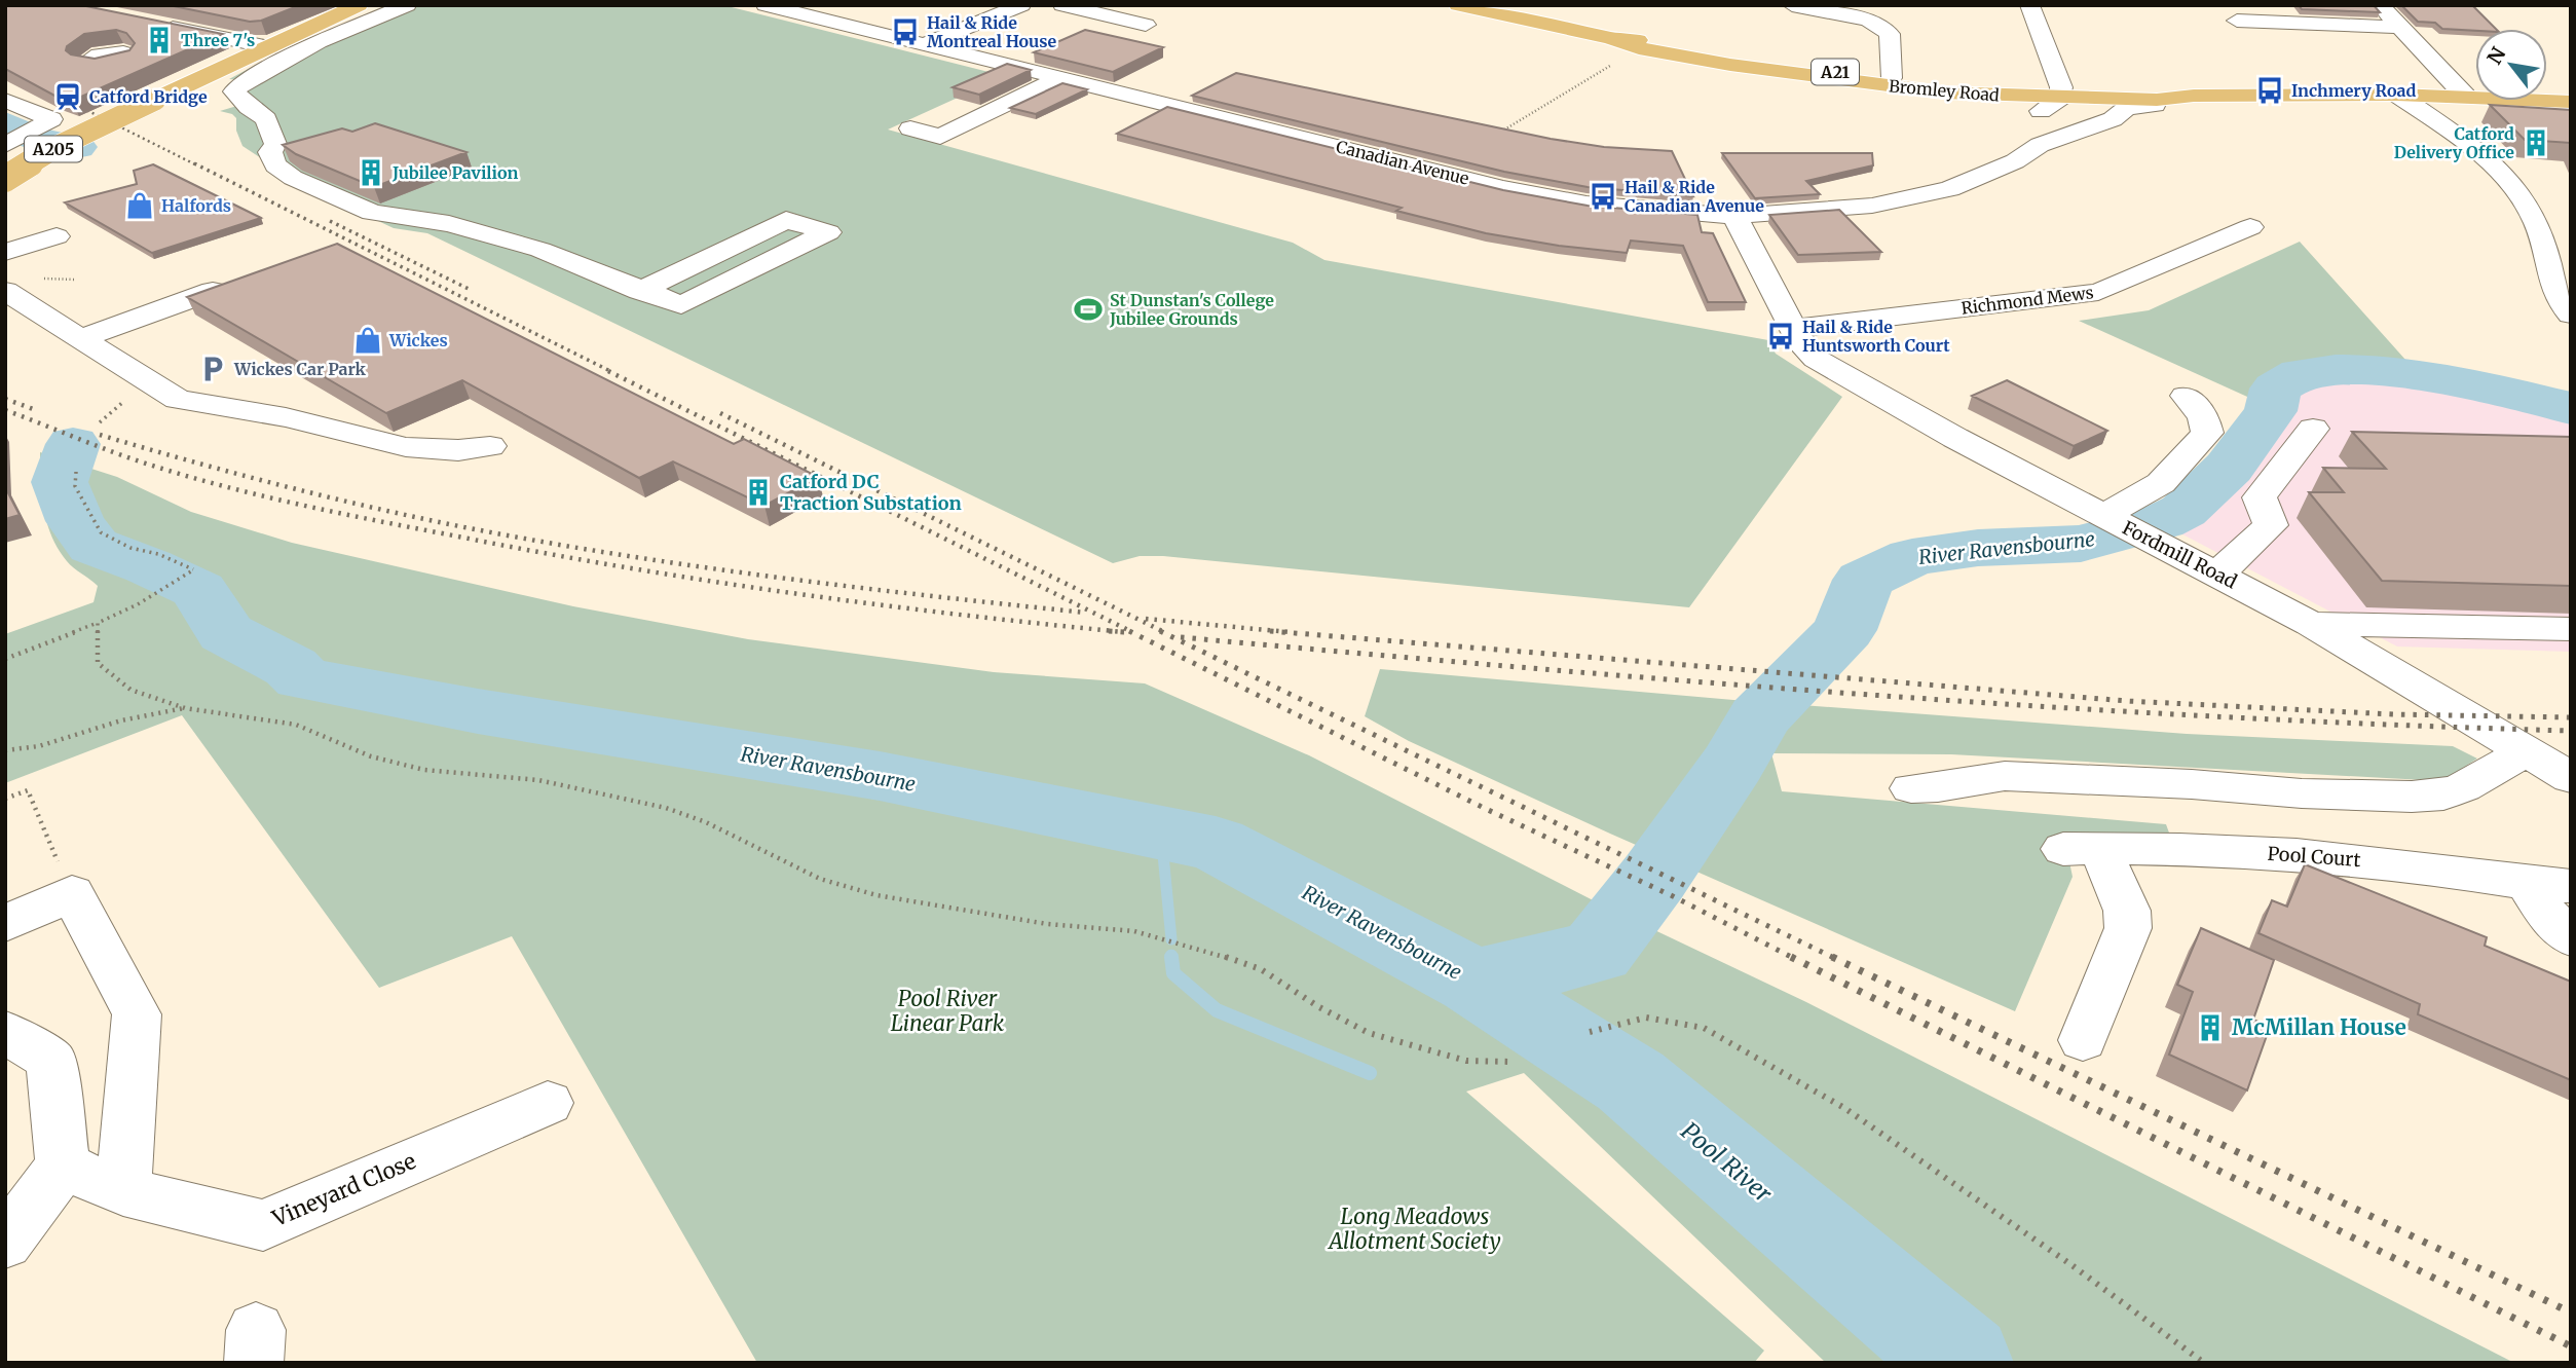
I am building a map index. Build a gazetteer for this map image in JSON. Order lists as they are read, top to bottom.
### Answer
{
  "streets": {
    "highway": ["A21", "Bromley Road", "A205"],
    "street": [
      "Canadian Avenue",
      "Richmond Mews",
      "Fordmill Road",
      "Pool Court",
      "Vineyard Close"
    ]
  },
  "crossings": [
    ["Bromley Road", "Canadian Avenue"],
    ["Canadian Avenue", "Fordmill Road"],
    ["Richmond Mews", "Fordmill Road"]
  ],
  "water": ["River Ravensbourne", "Pool River"],
  "parks": ["Pool River Linear Park", "Long Meadows Allotment Society"],
  "places": {
    "bus stop": [
      "Hail & Ride Montreal House",
      "Inchmery Road",
      "Hail & Ride Canadian Avenue",
      "Hail & Ride Huntsworth Court"
    ],
    "building": [
      "Three 7's",
      "Catford Delivery Office",
      "Jubilee Pavilion",
      "Catford DC Traction Substation",
      "McMillan House"
    ],
    "station": ["Catford Bridge"],
    "shop": ["Halfords", "Wickes"],
    "sports": ["St Dunstan's College Jubilee Grounds"],
    "parking": ["Wickes Car Park"]
  },
  "north": "top left"
}
